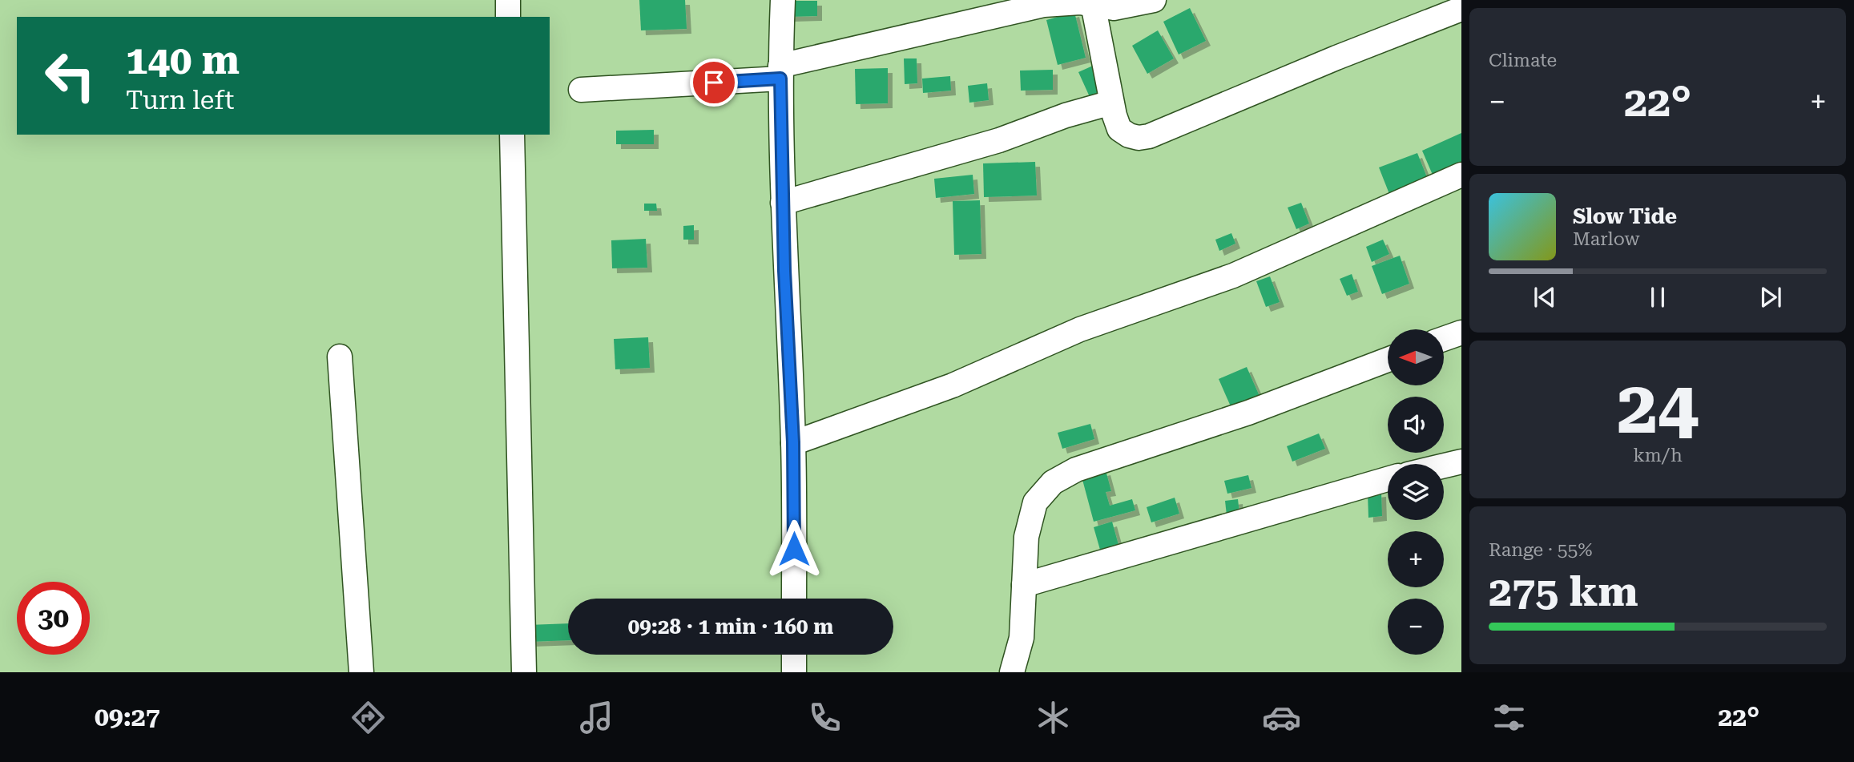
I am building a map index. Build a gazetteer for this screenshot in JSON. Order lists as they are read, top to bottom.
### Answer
{
  "north": "left",
  "page": {
    "tile": [
      "Climate",
      ["24", "km/h"],
      ["Range · 55%", "275 km"]
    ],
    "turn": ["140 m", "Turn left"],
    "heat": ["−", "22°", "+"],
    "song": ["Slow Tide", "Marlow"],
    "map_buttons": ["+", "−"],
    "limit": "30",
    "trip": "09:28 · 1 min · 160 m",
    "tabs": ["09:27", "22°"]
  }
}
